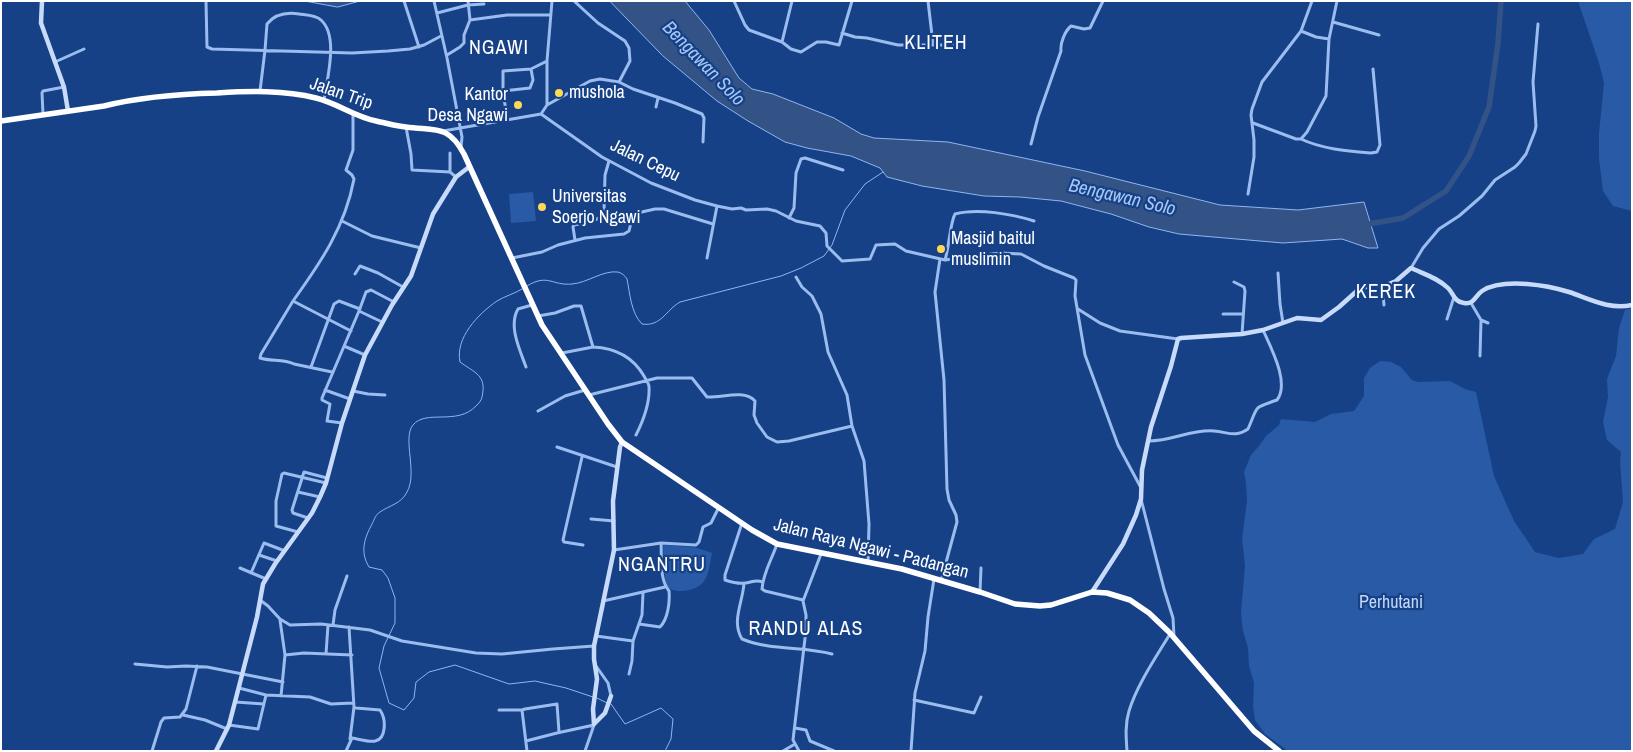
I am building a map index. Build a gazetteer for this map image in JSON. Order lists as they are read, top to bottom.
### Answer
{
  "streets": {
    "highway": ["Jalan Trip", "Jalan Raya Ngawi - Padangan"],
    "street": ["Jalan Cepu"]
  },
  "districts": [
    "KLITEH",
    "NGAWI",
    "KEREK",
    "NGANTRU",
    "RANDU ALAS"
  ],
  "water": ["Bengawan Solo"],
  "parks": ["Perhutani"],
  "places": [
    "mushola",
    "Kantor Desa Ngawi",
    "Universitas Soerjo Ngawi",
    "Masjid baitul muslimin"
  ]
}
